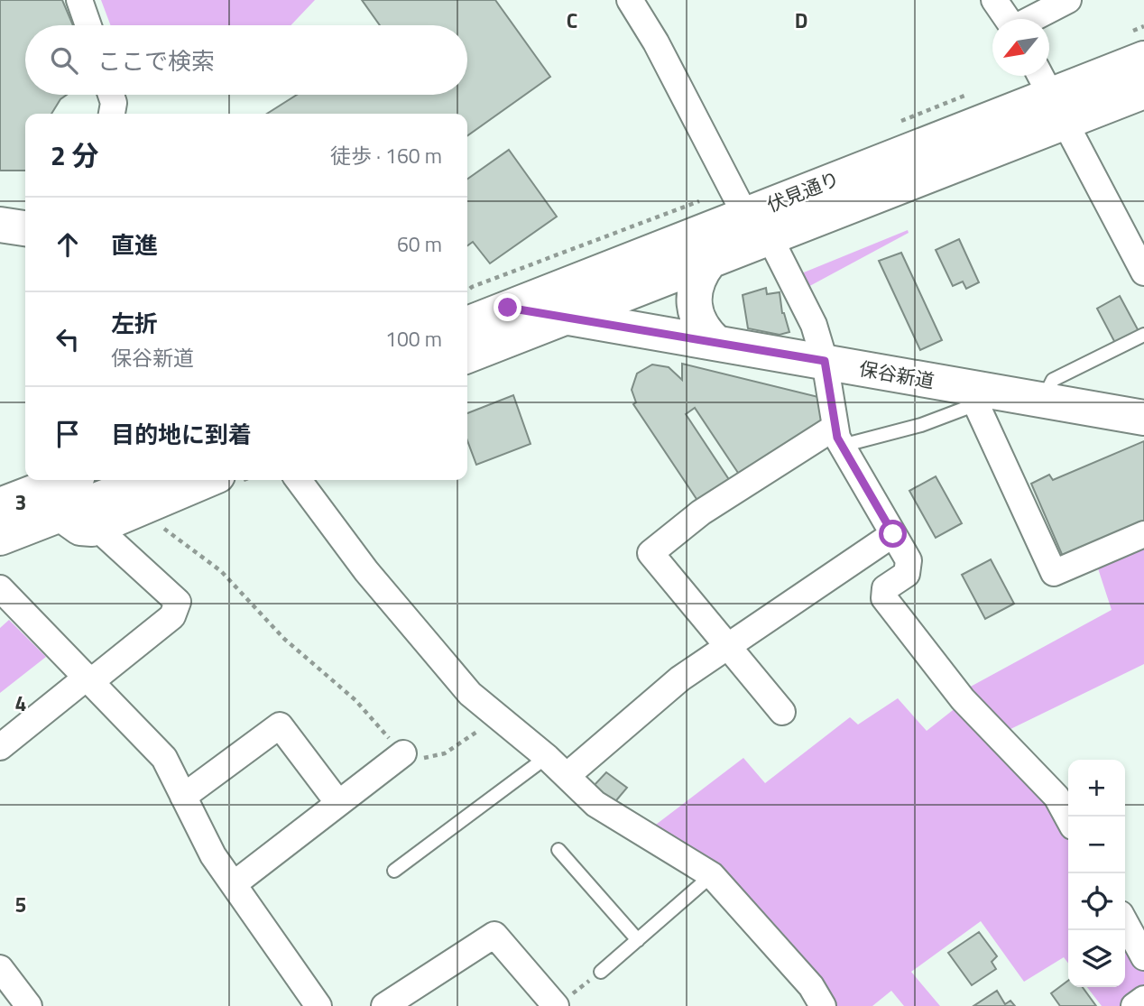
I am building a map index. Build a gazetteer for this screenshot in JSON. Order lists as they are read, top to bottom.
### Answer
{
  "streets": {
    "main road": ["伏見通り", "保谷新道"]
  },
  "crossings": [
    ["伏見通り", "保谷新道"]
  ],
  "north": "bottom left",
  "page": {
    "search": "ここで検索",
    "heading": ["2 分", "徒歩 · 160 m"],
    "list": [
      ["直進", "60 m"],
      ["左折", "保谷新道", "100 m"],
      "目的地に到着"
    ],
    "map_buttons": ["+", "−"]
  },
  "grid": {
    "columns": ["C", "D"],
    "rows": ["3", "4", "5"]
  }
}
